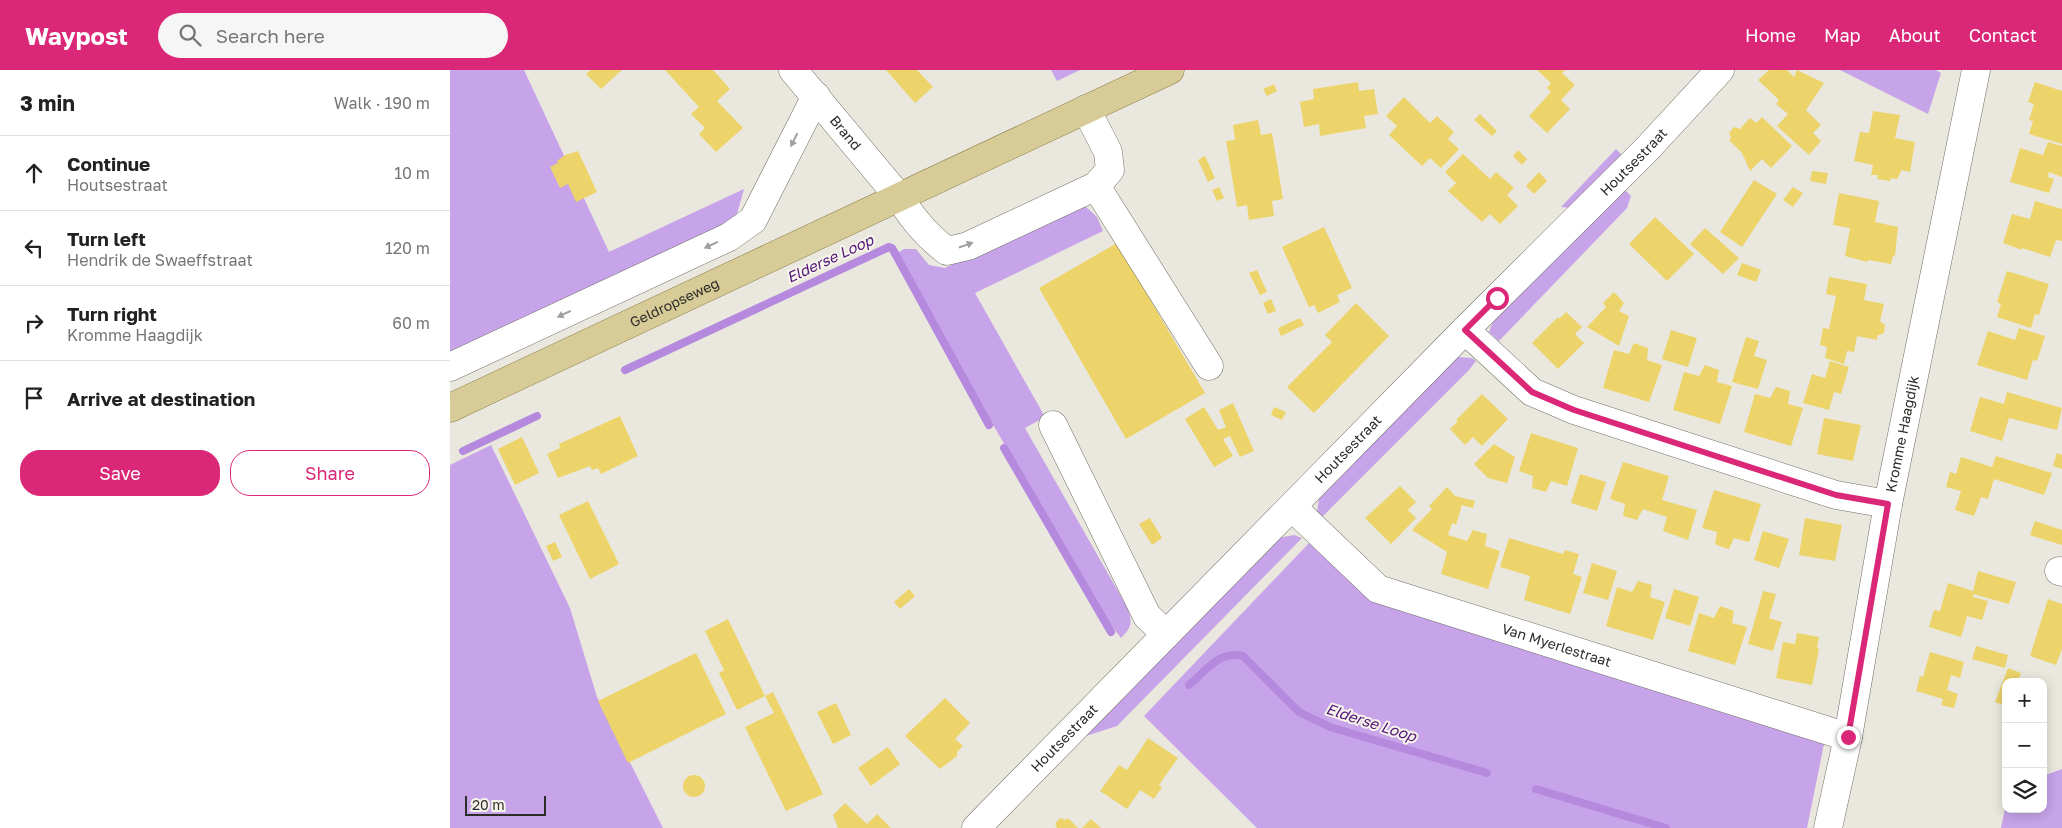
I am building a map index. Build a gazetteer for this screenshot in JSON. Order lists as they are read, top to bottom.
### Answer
{
  "streets": {
    "main road": ["Geldropseweg"],
    "street": [
      "Brand",
      "Houtsestraat",
      "Kromme Haagdijk",
      "Van Myerlestraat"
    ]
  },
  "crossings": [
    ["Brand", "Geldropseweg"],
    ["Houtsestraat", "Van Myerlestraat"],
    ["Kromme Haagdijk", "Van Myerlestraat"]
  ],
  "water": ["Elderse Loop"],
  "scale_bar": "20 m",
  "page": {
    "header": "Waypost",
    "search": "Search here",
    "nav": [
      "Home",
      "Map",
      "About",
      "Contact"
    ],
    "heading": ["3 min", "Walk · 190 m"],
    "list": [
      ["Continue", "Houtsestraat", "10 m"],
      ["Turn left", "Hendrik de Swaeffstraat", "120 m"],
      ["Turn right", "Kromme Haagdijk", "60 m"],
      "Arrive at destination"
    ],
    "buttons": ["Save", "Share"],
    "map_buttons": ["+", "−"],
    "scale": "20 m"
  }
}
